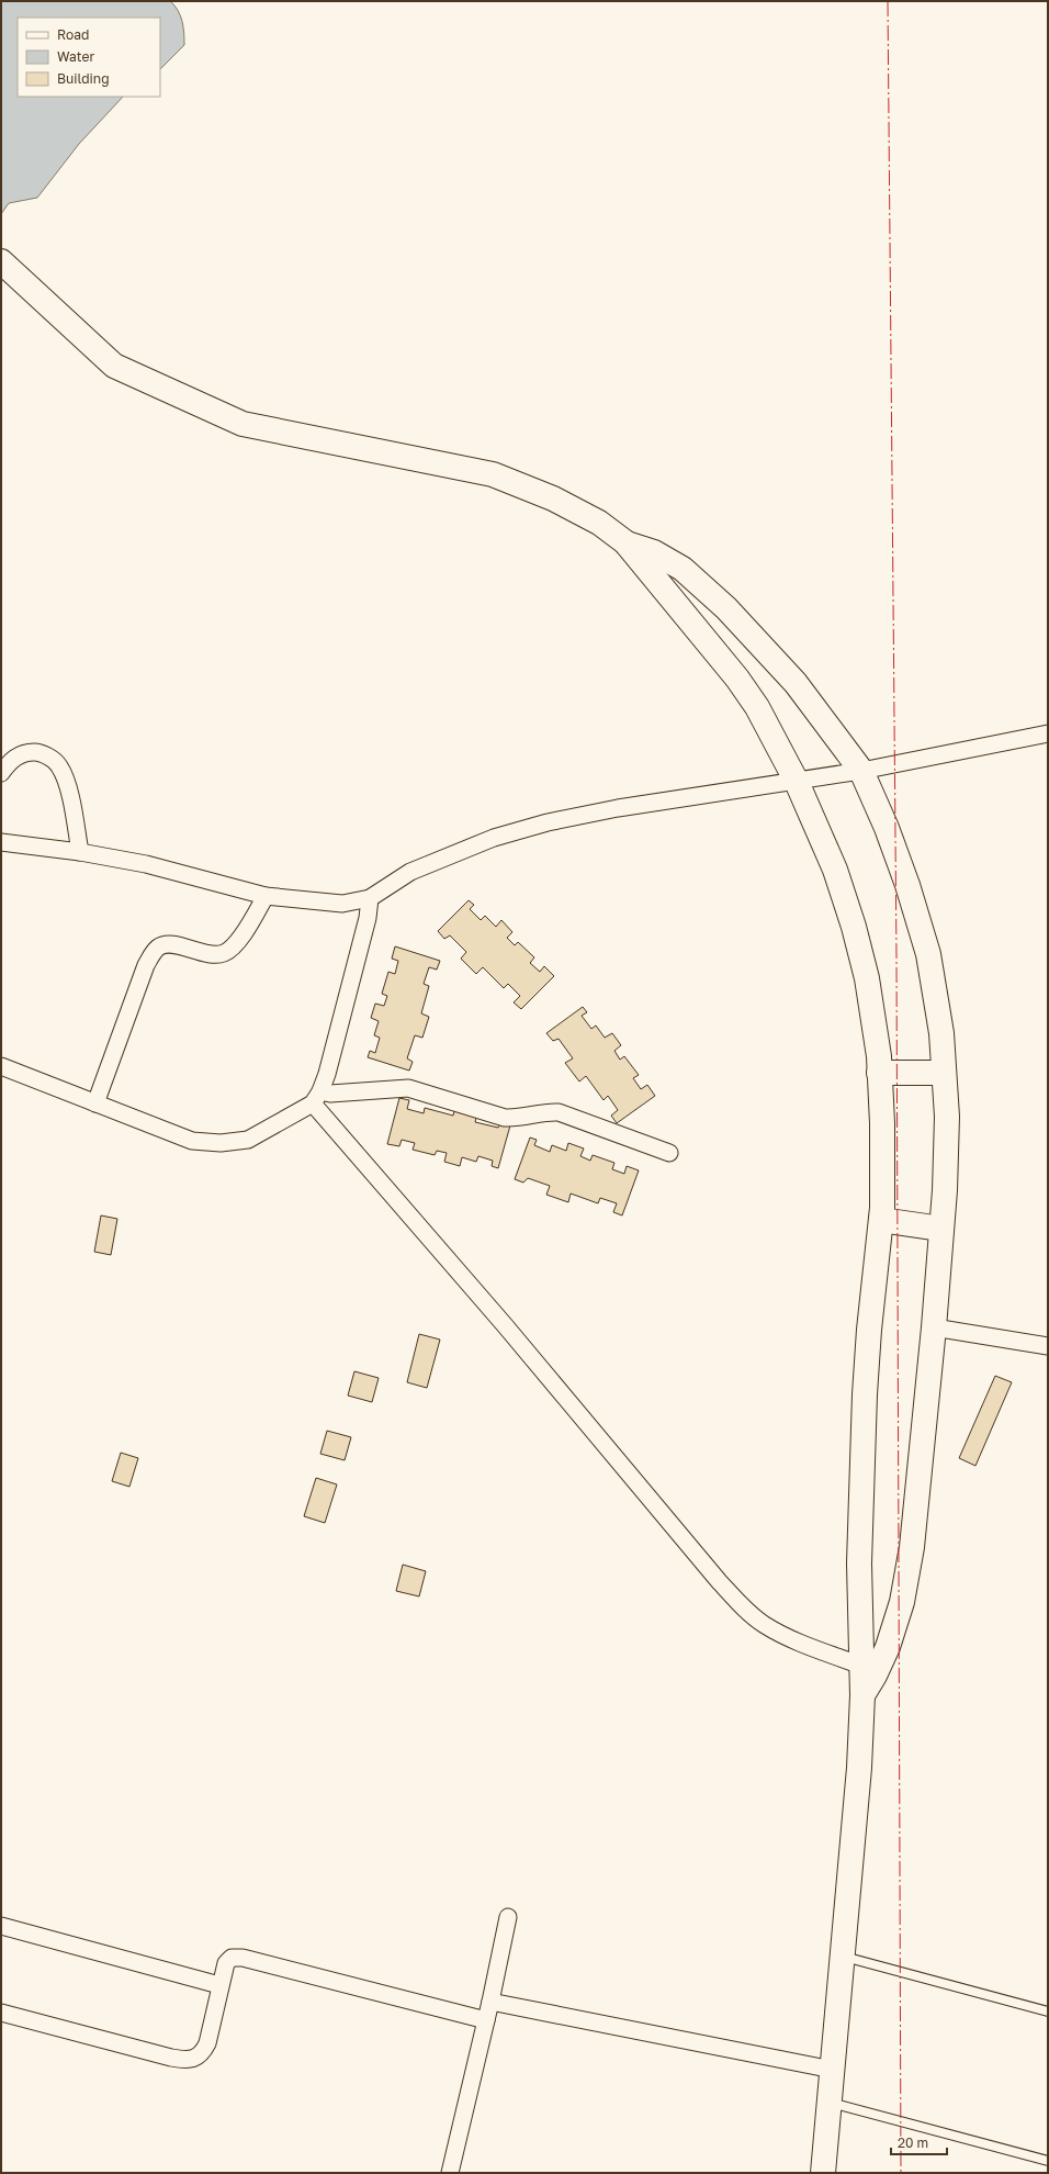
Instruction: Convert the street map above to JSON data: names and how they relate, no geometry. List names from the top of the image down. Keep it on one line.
{"legend":["Road","Water","Building"],"scale_bar":"20 m"}
